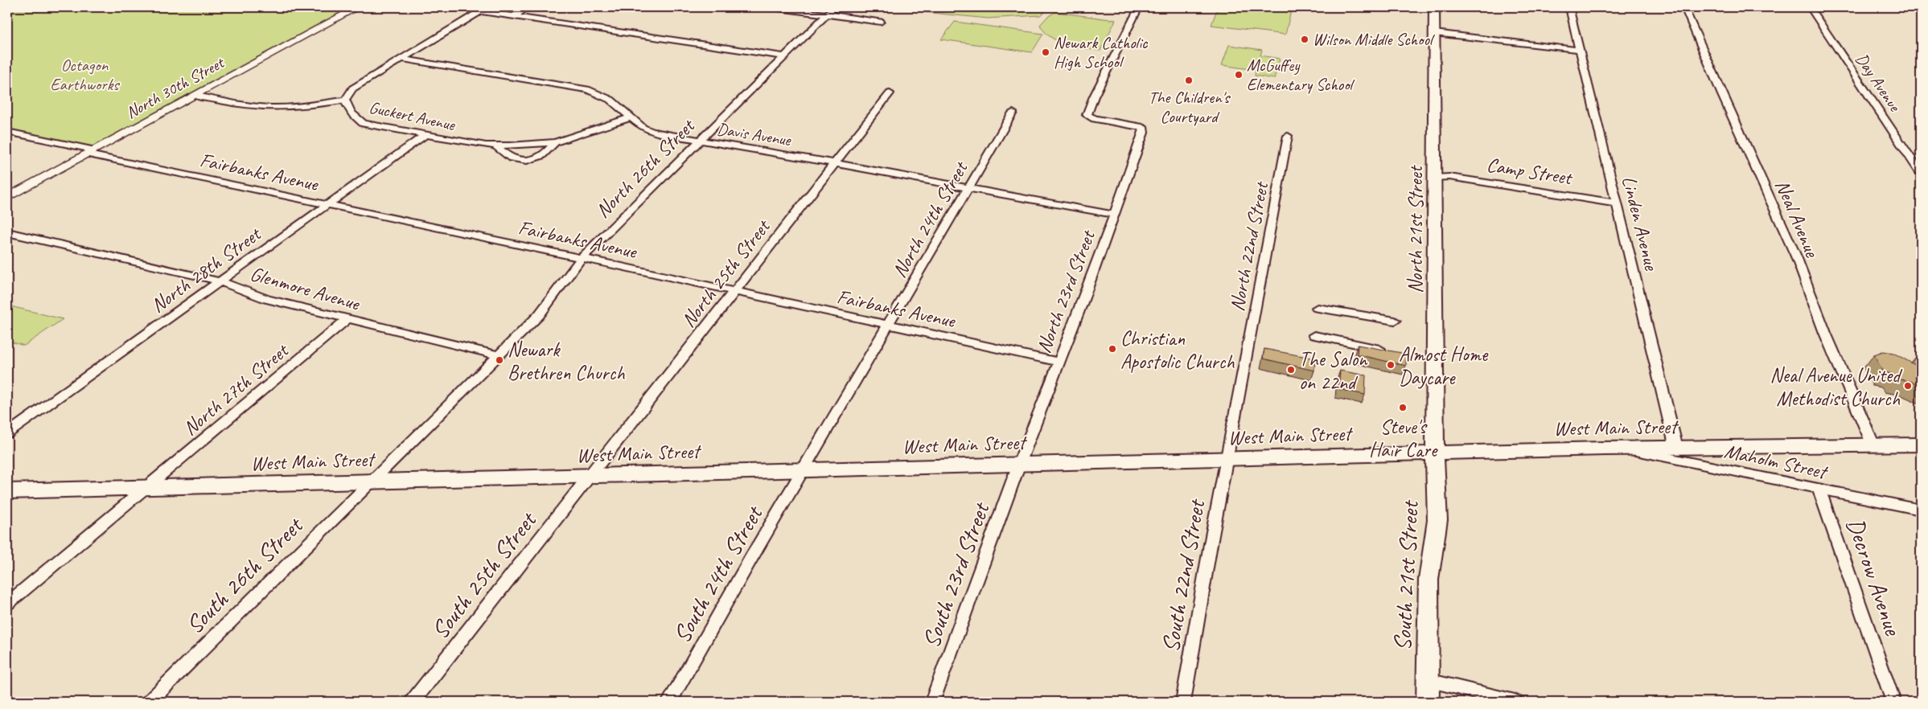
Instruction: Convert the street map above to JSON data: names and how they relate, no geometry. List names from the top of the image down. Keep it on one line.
{"streets":{"main road":["North 21st Street","West Main Street","South 21st Street"],"street":["Day Avenue","North 30th Street","Guckert Avenue","Davis Avenue","North 26th Street","Camp Street","Fairbanks Avenue","Neal Avenue","North 24th Street","Linden Avenue","North 22nd Street","North 28th Street","North 25th Street","Glenmore Avenue","North 23rd Street","North 27th Street","Maholm Street","South 24th Street","South 26th Street","South 25th Street","South 23rd Street","South 22nd Street","Decrow Avenue"]},"crossings":[["North 30th Street","Guckert Avenue"],["North 30th Street","Fairbanks Avenue"],["Guckert Avenue","Davis Avenue"],["Guckert Avenue","North 28th Street"],["Davis Avenue","North 26th Street"],["Davis Avenue","North 24th Street"],["Davis Avenue","North 25th Street"],["Davis Avenue","North 23rd Street"],["North 26th Street","Fairbanks Avenue"],["North 26th Street","Glenmore Avenue"],["North 26th Street","West Main Street"],["North 26th Street","South 26th Street"],["Camp Street","Linden Avenue"],["Camp Street","North 21st Street"],["Fairbanks Avenue","North 24th Street"],["Fairbanks Avenue","North 28th Street"],["Fairbanks Avenue","North 25th Street"],["Fairbanks Avenue","North 23rd Street"],["Neal Avenue","West Main Street"],["North 24th Street","West Main Street"],["North 24th Street","South 24th Street"],["Linden Avenue","West Main Street"],["North 21st Street","West Main Street"],["North 21st Street","South 21st Street"],["North 22nd Street","West Main Street"],["North 22nd Street","South 22nd Street"],["North 28th Street","Glenmore Avenue"],["North 25th Street","West Main Street"],["North 25th Street","South 25th Street"],["Glenmore Avenue","North 27th Street"],["North 23rd Street","West Main Street"],["North 23rd Street","South 23rd Street"],["North 27th Street","West Main Street"],["West Main Street","Maholm Street"],["West Main Street","South 24th Street"],["West Main Street","South 26th Street"],["West Main Street","South 25th Street"],["West Main Street","South 23rd Street"],["West Main Street","South 22nd Street"],["West Main Street","South 21st Street"],["Maholm Street","Decrow Avenue"]],"parks":["Octagon Earthworks"],"places":["Wilson Middle School","Newark Catholic High School","McGuffey Elementary School","The Children's Courtyard","Christian Apostolic Church","Newark Brethren Church","Almost Home Daycare","The Salon on 22nd","Neal Avenue United Methodist Church","Steve's Hair Care"]}
